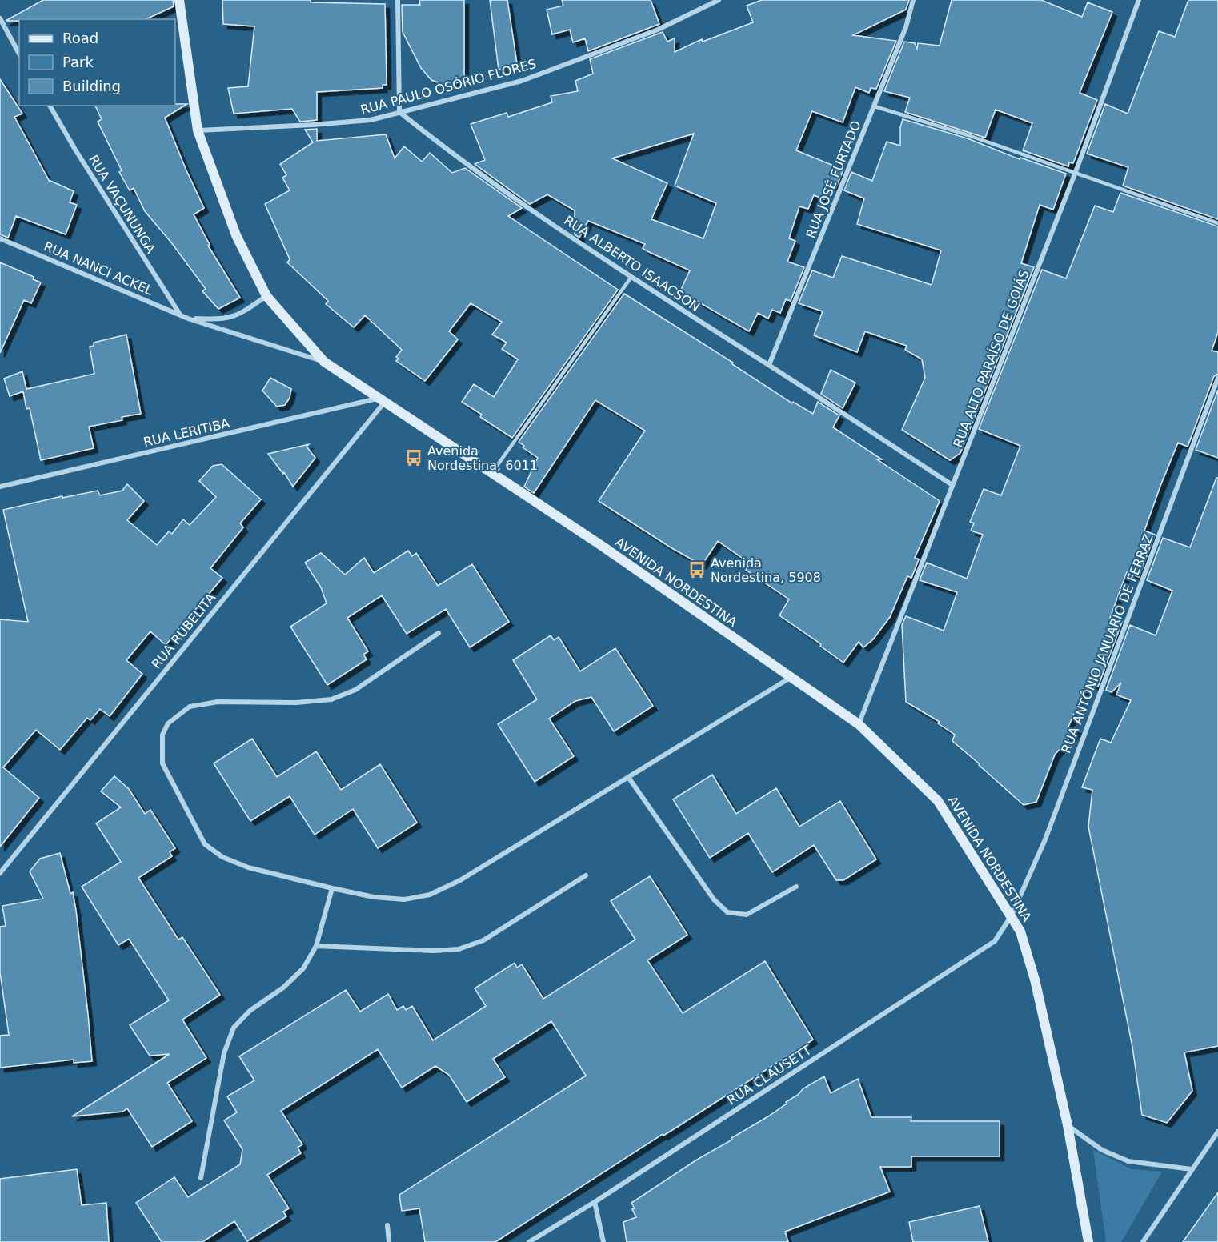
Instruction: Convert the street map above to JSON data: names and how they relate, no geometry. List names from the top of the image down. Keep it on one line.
{"streets":{"main road":["AVENIDA NORDESTINA"],"street":["RUA PAULO OSÓRIO FLORES","RUA JOSÉ FURTADO","RUA VAÇUNUNGA","RUA ALBERTO ISAACSON","RUA NANCI ACKEL","RUA ALTO PARAÍSO DE GOIÁS","RUA LERITIBA","RUA RUBELITA","RUA ANTÔNIO JANUARIO DE FERRAZ","RUA CLAUSETT"]},"crossings":[["RUA PAULO OSÓRIO FLORES","RUA ALBERTO ISAACSON"],["RUA PAULO OSÓRIO FLORES","AVENIDA NORDESTINA"],["RUA JOSÉ FURTADO","RUA ALBERTO ISAACSON"],["RUA VAÇUNUNGA","RUA NANCI ACKEL"],["RUA ALBERTO ISAACSON","RUA ALTO PARAÍSO DE GOIÁS"],["RUA NANCI ACKEL","AVENIDA NORDESTINA"],["RUA ALTO PARAÍSO DE GOIÁS","AVENIDA NORDESTINA"],["RUA LERITIBA","AVENIDA NORDESTINA"],["RUA LERITIBA","RUA RUBELITA"],["AVENIDA NORDESTINA","RUA RUBELITA"],["AVENIDA NORDESTINA","RUA ANTÔNIO JANUARIO DE FERRAZ"],["AVENIDA NORDESTINA","RUA CLAUSETT"],["RUA ANTÔNIO JANUARIO DE FERRAZ","RUA CLAUSETT"]],"places":{"bus stop":["Avenida Nordestina, 6011","Avenida Nordestina, 5908"]},"legend":["Road","Park","Building"]}
